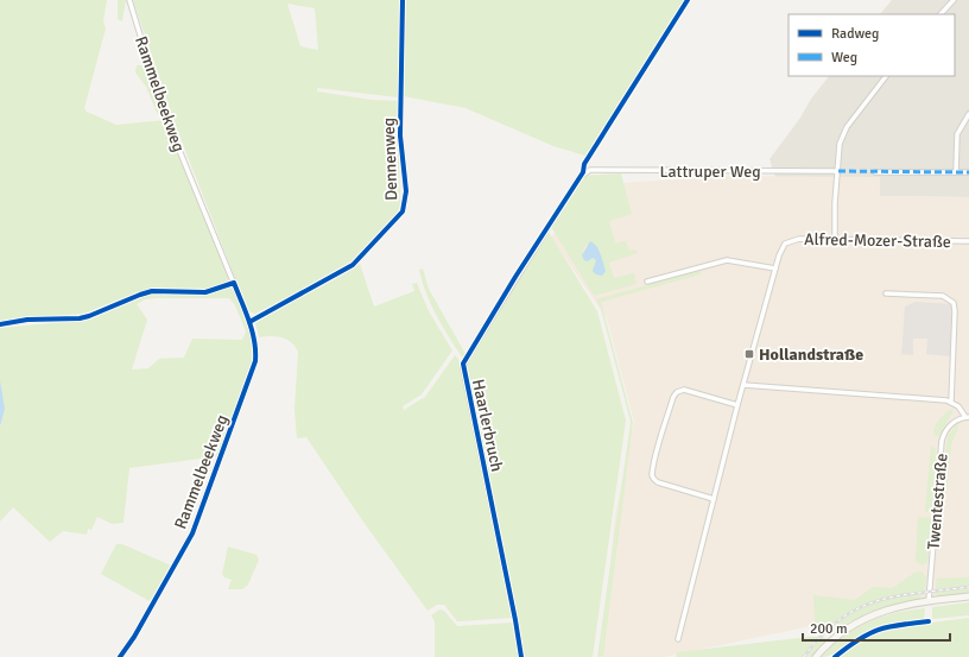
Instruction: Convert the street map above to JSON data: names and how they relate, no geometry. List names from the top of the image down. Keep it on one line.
{"streets":{"street":["Rammelbeekweg","Dennenweg","Lattruper Weg","Alfred-Mozer-Straße","Haarlerbruch","Twentestraße"]},"crossings":[["Rammelbeekweg","Dennenweg"],["Lattruper Weg","Haarlerbruch"]],"places":{"transit":["Hollandstraße"]},"legend":["Radweg","Weg"],"scale_bar":"200 m"}
